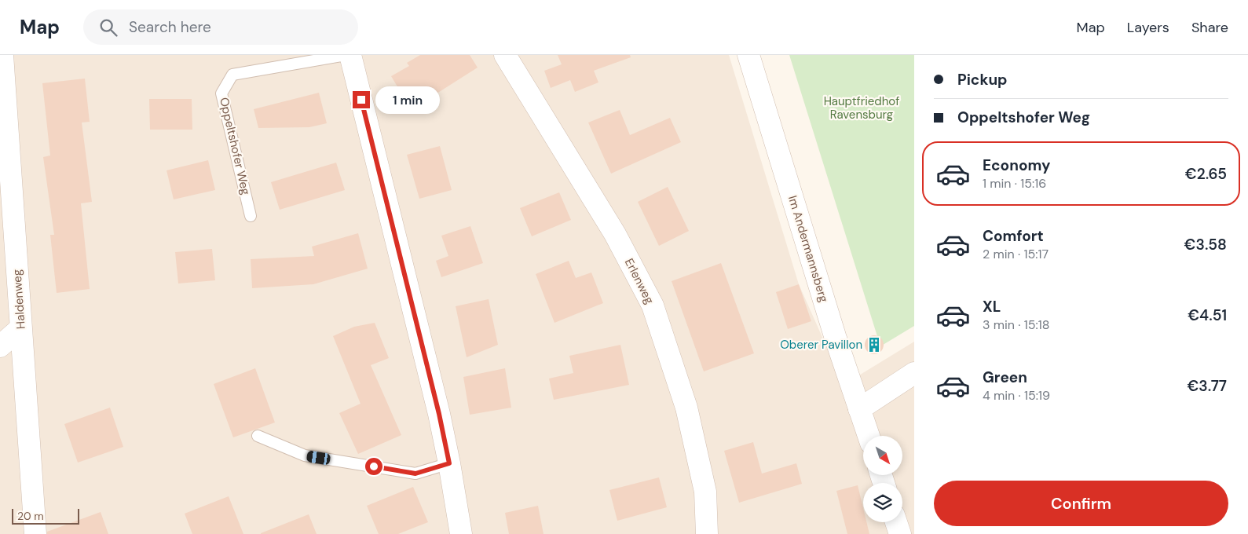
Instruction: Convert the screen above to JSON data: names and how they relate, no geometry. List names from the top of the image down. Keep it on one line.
{"streets":{"street":["Im Andermannsberg","Erlenweg","Haldenweg"],"lane":["Oppeltshofer Weg"]},"parks":["Hauptfriedhof Ravensburg"],"places":{"building":["Oberer Pavillon"]},"scale_bar":"20 m","north":"bottom right","page":{"header":"Map","search":"Search here","nav":["Map","Layers","Share"],"banner":["Pickup","Oppeltshofer Weg"],"bubble":"1 min","list":[{"name":"Economy","note":"1 min · 15:16","value":"€2.65"},{"name":"Comfort","note":"2 min · 15:17","value":"€3.58"},{"name":"XL","note":"3 min · 15:18","value":"€4.51"},{"name":"Green","note":"4 min · 15:19","value":"€3.77"}],"buttons":"Confirm","scale":"20 m"}}
